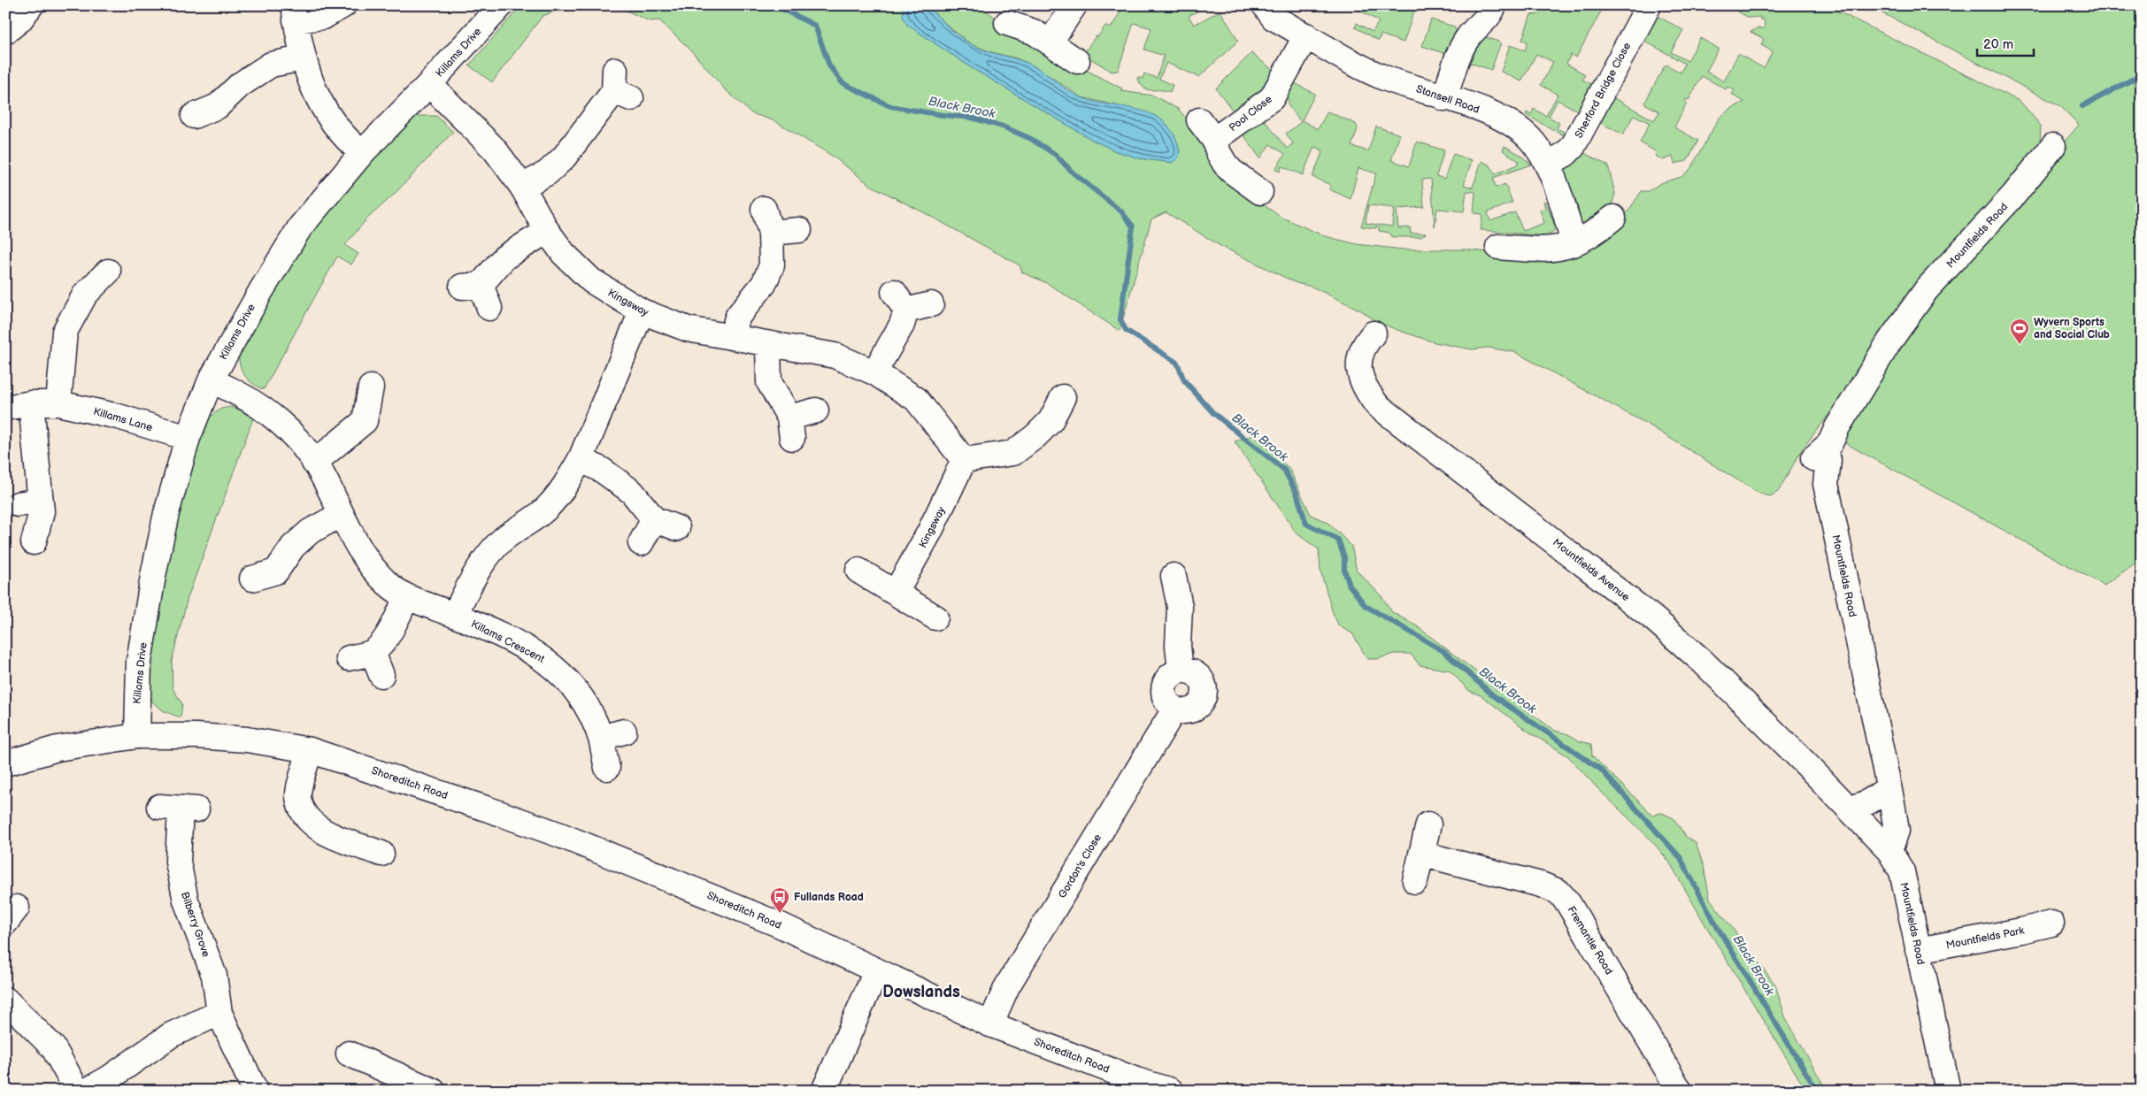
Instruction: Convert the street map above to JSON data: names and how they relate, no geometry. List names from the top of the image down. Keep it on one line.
{"streets":{"street":["Killams Drive","Sherford Bridge Close","Stansell Road","Pool Close","Mountfields Road","Kingsway","Killams Lane","Mountfields Avenue","Killams Crescent","Shoreditch Road","Gordon's Close","Bilberry Grove","Mountfields Park","Fremantle Road"]},"crossings":[["Killams Drive","Kingsway"],["Killams Drive","Killams Lane"],["Killams Drive","Killams Crescent"],["Killams Drive","Shoreditch Road"],["Sherford Bridge Close","Stansell Road"],["Stansell Road","Pool Close"],["Mountfields Road","Mountfields Avenue"],["Mountfields Road","Mountfields Park"],["Shoreditch Road","Gordon's Close"]],"districts":["Dowslands"],"water":["Black Brook"],"places":{"sports":["Wyvern Sports and Social Club"],"bus stop":["Fullands Road"]},"scale_bar":"20 m"}
